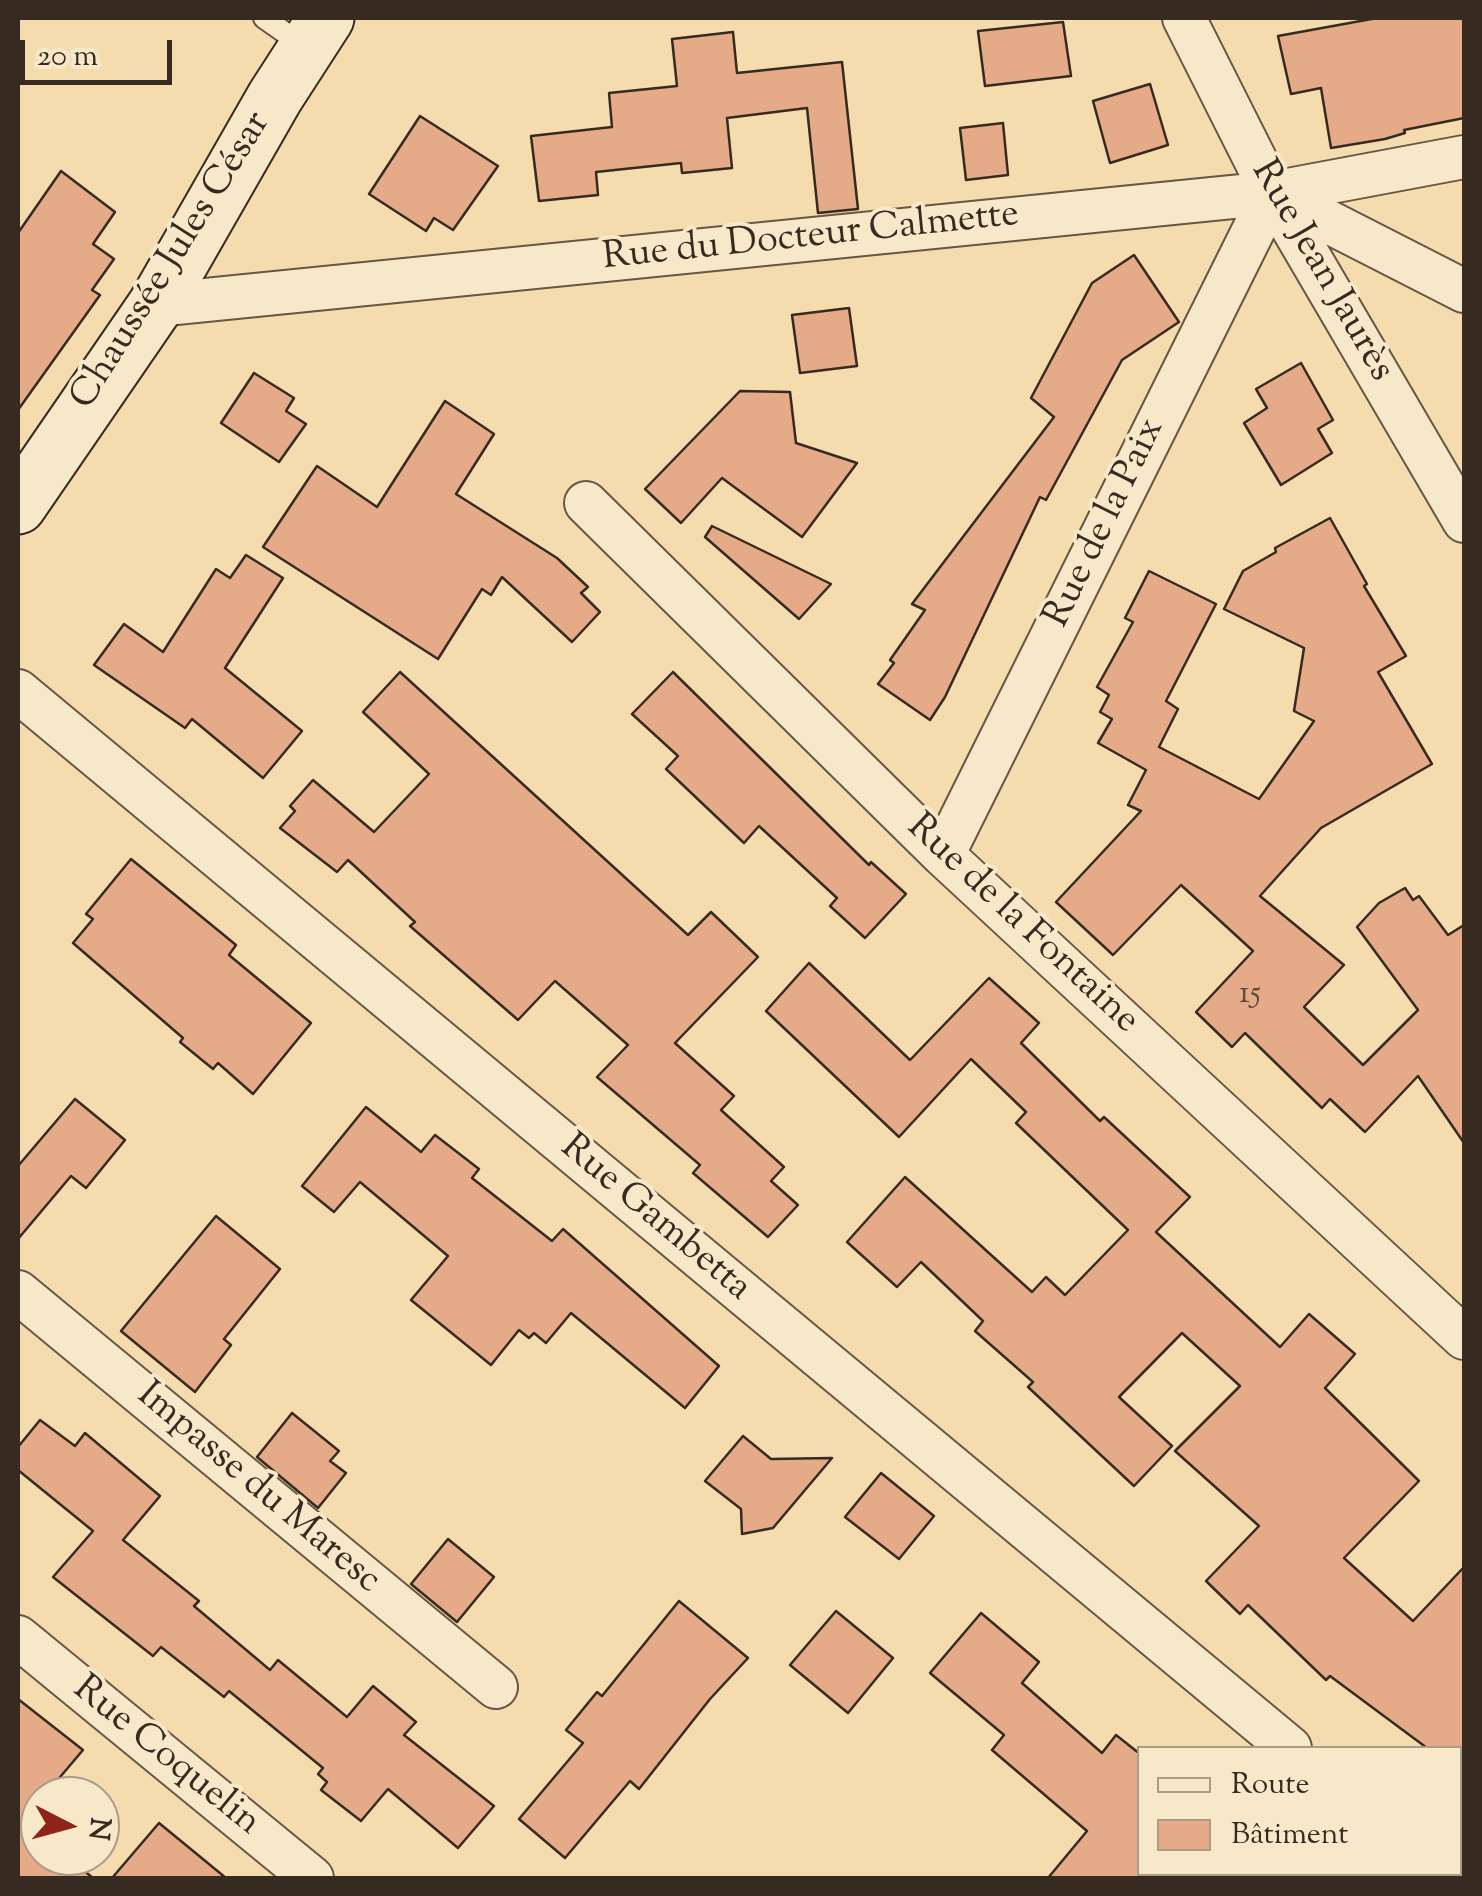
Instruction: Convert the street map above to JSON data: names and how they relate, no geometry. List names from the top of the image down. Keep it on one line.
{"streets":{"street":["Rue du Docteur Calmette","Chaussée Jules César","Rue Jean Jaurès","Rue de la Paix","Rue de la Fontaine","Rue Gambetta","Impasse du Maresc","Rue Coquelin"]},"crossings":[["Rue du Docteur Calmette","Chaussée Jules César"],["Rue du Docteur Calmette","Rue Jean Jaurès"],["Rue du Docteur Calmette","Rue de la Paix"],["Rue Jean Jaurès","Rue de la Paix"],["Rue de la Paix","Rue de la Fontaine"]],"house_numbers":["15"],"legend":["Route","Bâtiment"],"scale_bar":"20 m","north":"right"}
